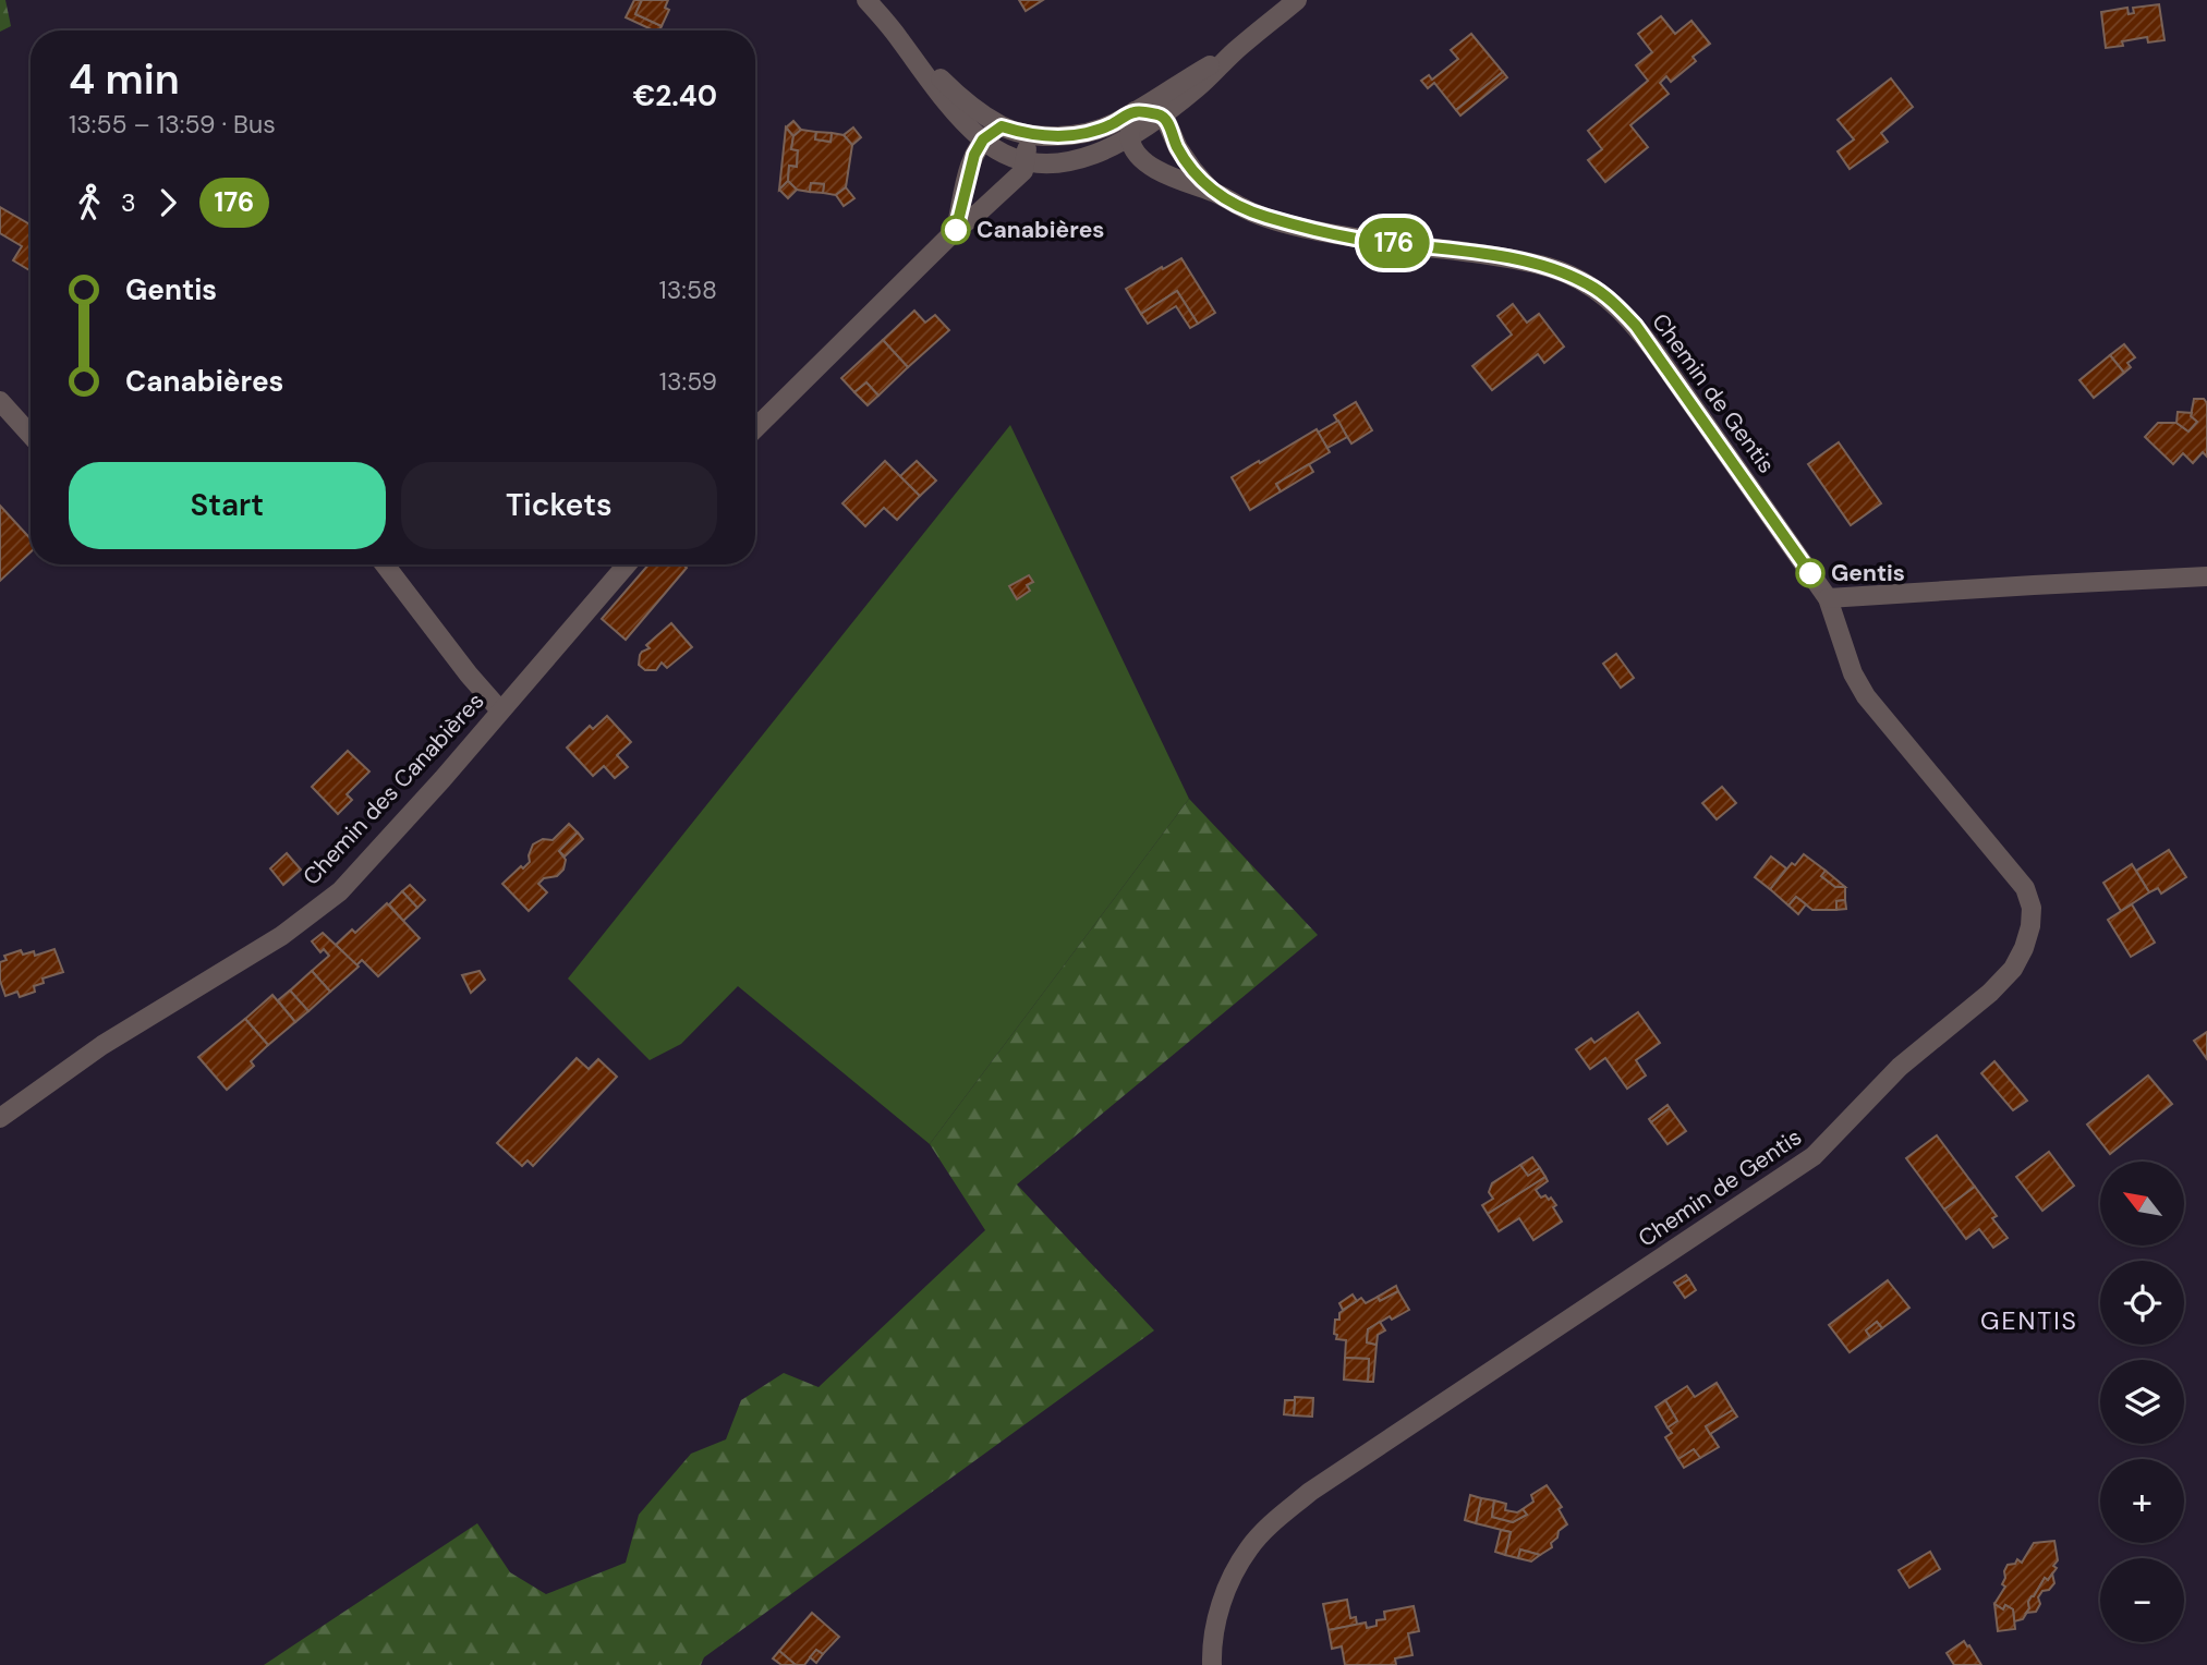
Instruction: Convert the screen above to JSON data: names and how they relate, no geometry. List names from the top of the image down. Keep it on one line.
{"streets":{"street":["Chemin de Gentis","Chemin des Canabières"]},"districts":["GENTIS"],"places":["Canabières","Gentis"],"lines":["bus line 176"],"north":"top left","page":{"on_map":"176","heading":["4 min","13:55 – 13:59 · Bus","€2.40"],"legs":["3","176"],"list":[{"name":"Gentis","value":"13:58"},{"name":"Canabières","value":"13:59"}],"buttons":["Start","Tickets"],"map_buttons":["+","−"]}}
